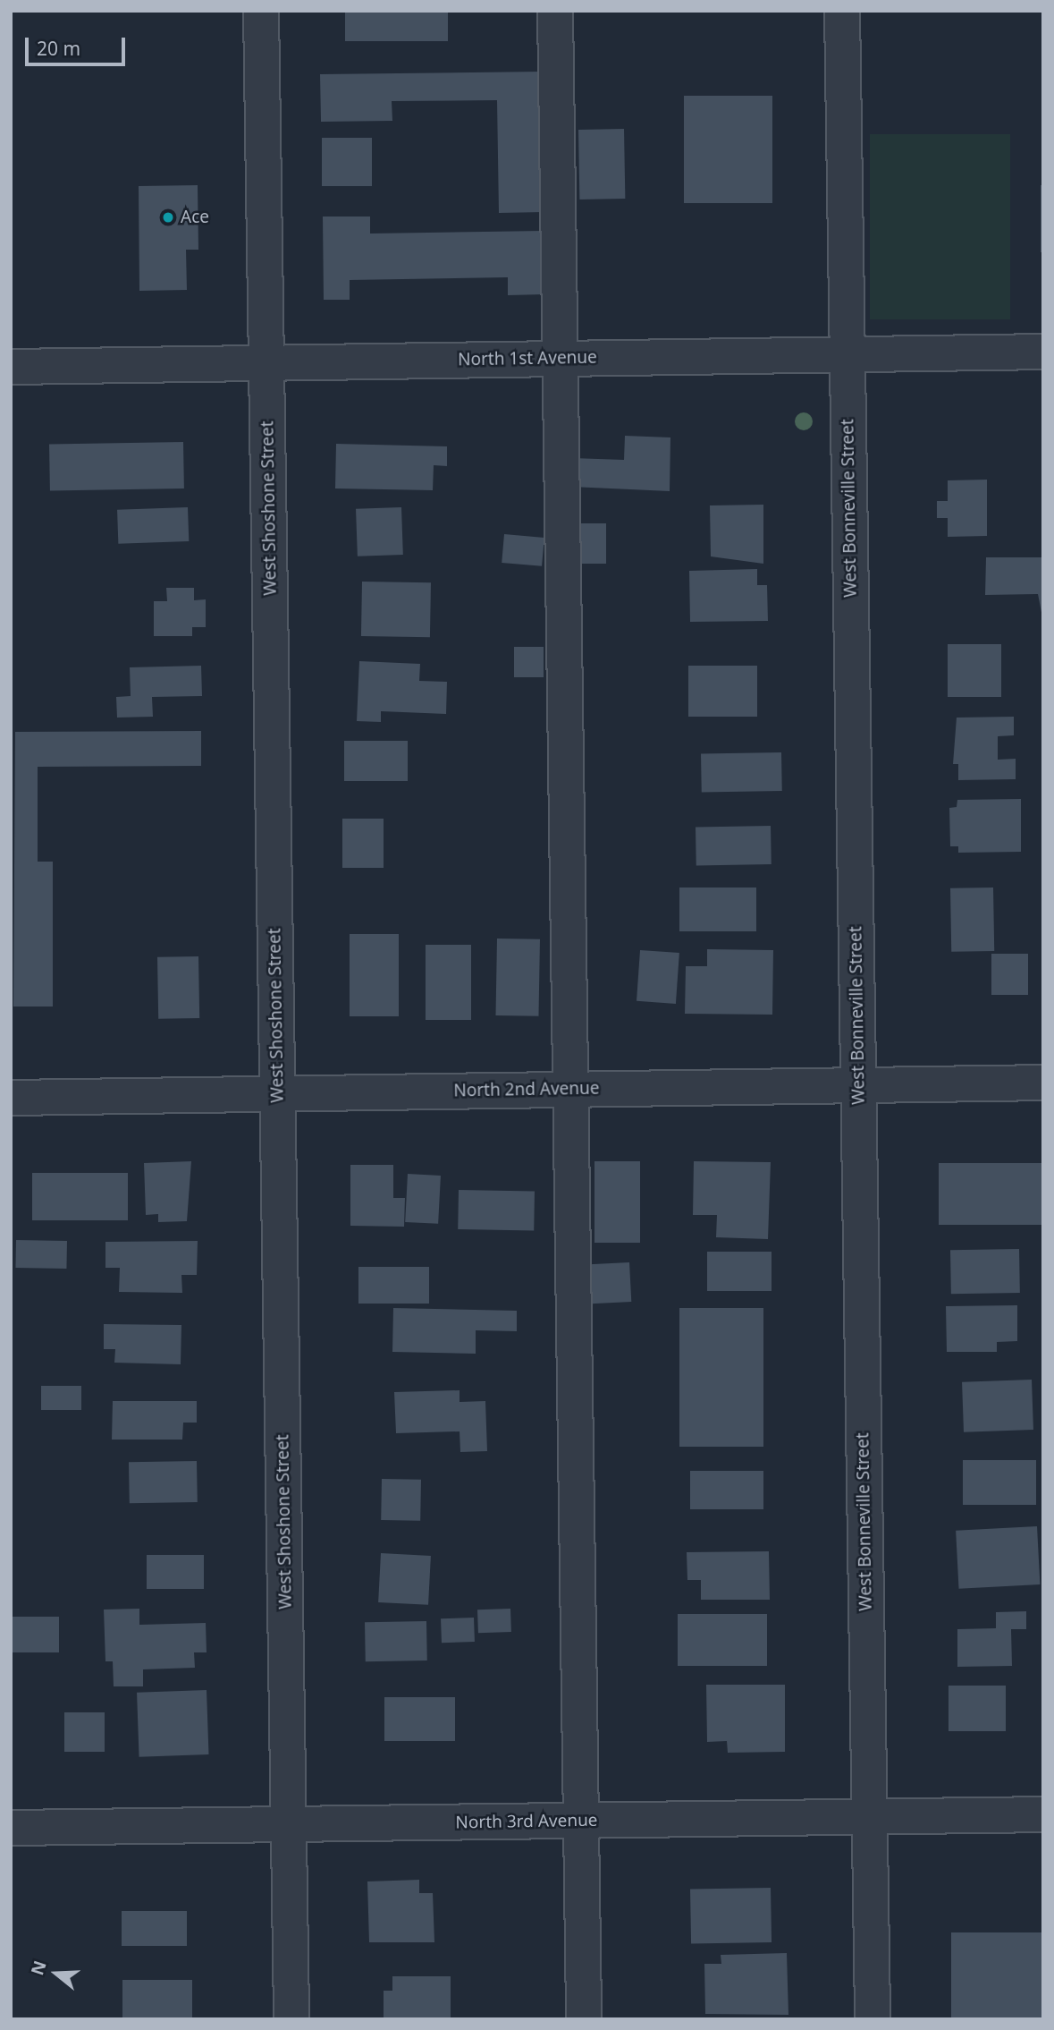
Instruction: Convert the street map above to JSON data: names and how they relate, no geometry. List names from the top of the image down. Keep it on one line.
{"streets":{"street":["North 1st Avenue","West Shoshone Street","West Bonneville Street","North 2nd Avenue","North 3rd Avenue"]},"crossings":[["North 1st Avenue","West Shoshone Street"],["North 1st Avenue","West Bonneville Street"],["West Shoshone Street","North 2nd Avenue"],["West Shoshone Street","North 3rd Avenue"],["West Bonneville Street","North 2nd Avenue"],["West Bonneville Street","North 3rd Avenue"]],"places":["Ace"],"scale_bar":"20 m","north":"left"}
